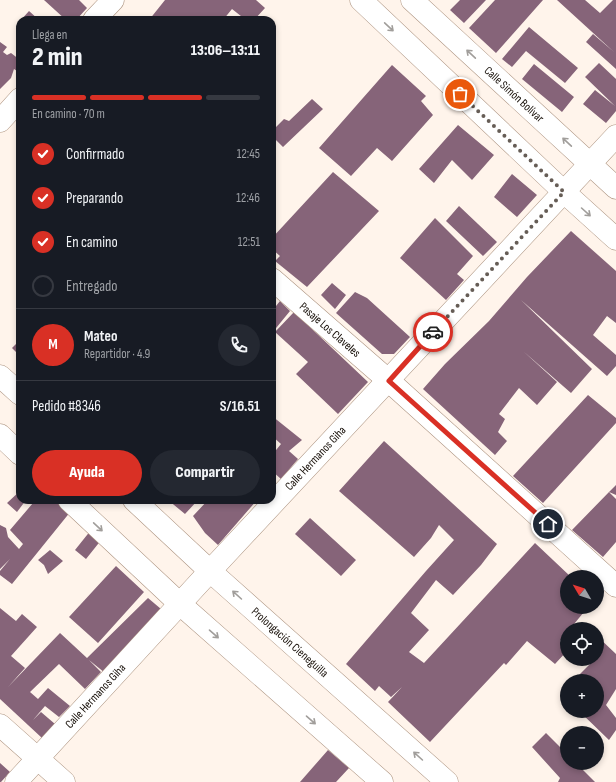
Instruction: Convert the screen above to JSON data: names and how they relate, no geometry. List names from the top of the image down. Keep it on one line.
{"streets":{"street":["Calle Simón Bolívar","Pasaje Los Claveles","Calle Hermanos Giha","Prolongación Cieneguilla"]},"crossings":[["Calle Simón Bolívar","Calle Hermanos Giha"],["Pasaje Los Claveles","Calle Hermanos Giha"],["Calle Hermanos Giha","Prolongación Cieneguilla"]],"north":"top left","page":{"heading":["2 min","Llega en","13:06–13:11"],"panel":["Mateo","Repartidor · 4.9","Pedido #8346","S/16.51"],"bar":"En camino · 70 m","list":[["Confirmado","12:45"],["Preparando","12:46"],["En camino","12:51"],"Entregado"],"round":"M","buttons":["Ayuda","Compartir"],"map_buttons":["+","−"]}}
